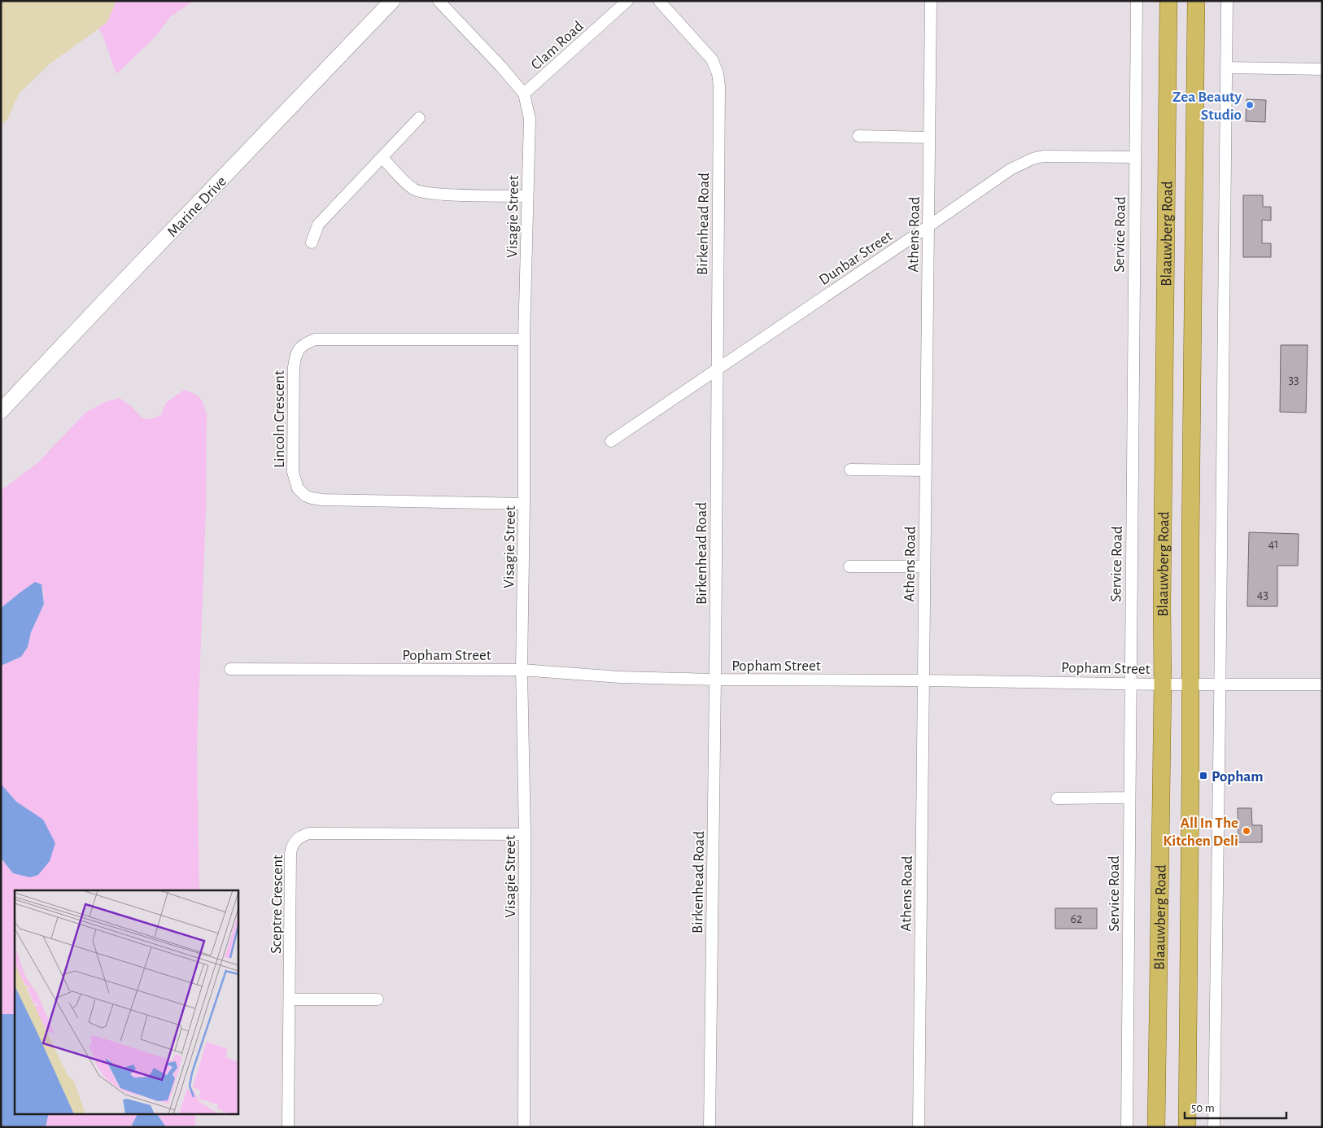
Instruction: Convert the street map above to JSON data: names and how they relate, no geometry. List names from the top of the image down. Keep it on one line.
{"streets":{"main road":["Marine Drive","Blaauwberg Road"],"street":["Clam Road","Visagie Street","Birkenhead Road","Athens Road","Service Road","Dunbar Street","Lincoln Crescent","Popham Street","Sceptre Crescent"]},"crossings":[["Clam Road","Visagie Street"],["Visagie Street","Lincoln Crescent"],["Visagie Street","Popham Street"],["Visagie Street","Sceptre Crescent"],["Birkenhead Road","Dunbar Street"],["Birkenhead Road","Popham Street"],["Athens Road","Dunbar Street"],["Athens Road","Popham Street"],["Service Road","Dunbar Street"],["Service Road","Popham Street"],["Blaauwberg Road","Popham Street"]],"places":{"other":["Zea Beauty Studio","All In The Kitchen Deli"],"transit":["Popham"]},"house_numbers":["33","41","43","62"],"scale_bar":"50 m"}
